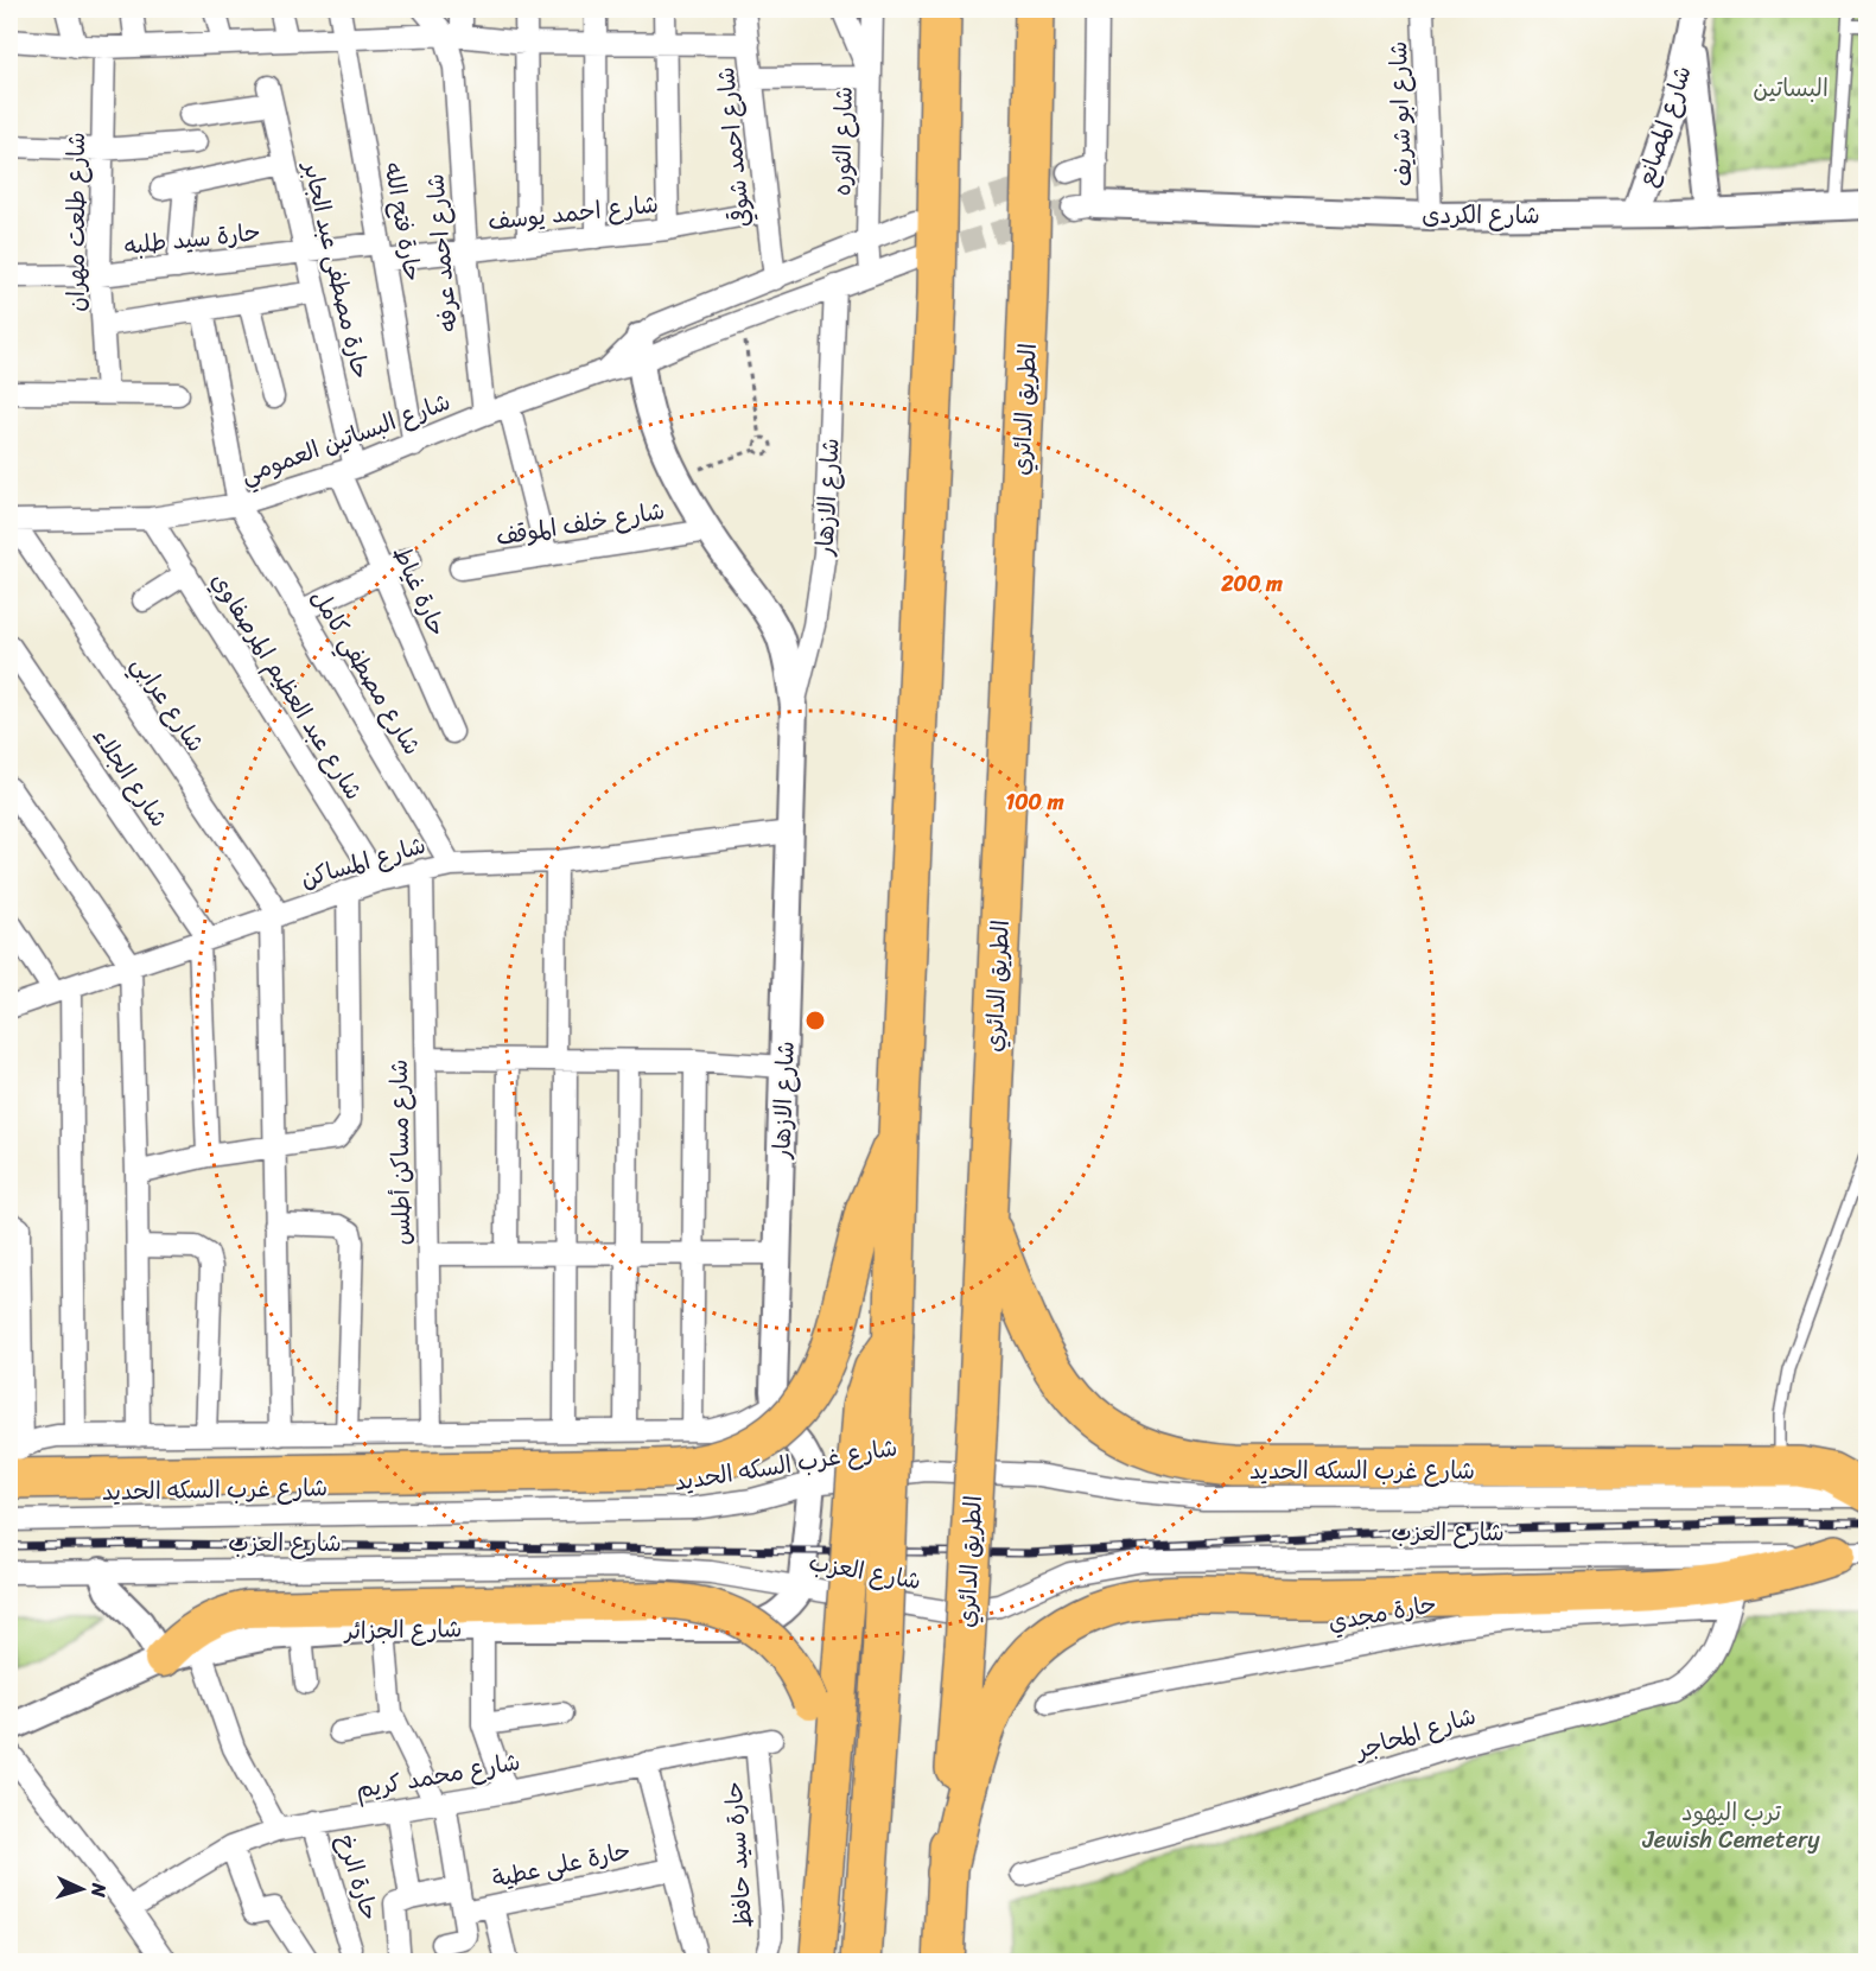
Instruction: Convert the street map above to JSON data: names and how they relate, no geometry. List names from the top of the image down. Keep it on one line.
{"streets":{"highway":["الطريق الدائري"],"street":["شارع ابو شريف","شارع المصانع","شارع الثوره","شارع احمد شوقي","شارع احمد يوسف","شارع الكردى","شارع طلعت مهران","حارة فتح الله","حارة سيد طلبه","شارع احمد عرفه","حارة مصطفى عبد الجابر","شارع البساتين العمومي","شارع الازهار","شارع خلف الموقف","حارة غياط","شارع مصطفي كامل","شارع عبد العظيم المرصفاوي","شارع عرابي","شارع الجلاء","شارع المساكن","شارع مساكن أطلس","شارع غرب السكه الحديد","شارع العزب","حارة مجدي","شارع الجزائر","شارع المحاجر","شارع محمد كريم","حارة سيد حافظ","حارة على عطية","حارة الرخ"]},"crossings":[["شارع ابو شريف","شارع الكردى"],["شارع المصانع","شارع الكردى"],["شارع الثوره","شارع البساتين العمومي"],["شارع احمد شوقي","شارع احمد يوسف"],["شارع احمد شوقي","شارع البساتين العمومي"],["شارع احمد يوسف","حارة فتح الله"],["شارع احمد يوسف","حارة سيد طلبه"],["شارع احمد يوسف","شارع احمد عرفه"],["شارع طلعت مهران","حارة سيد طلبه"],["حارة فتح الله","حارة سيد طلبه"],["حارة فتح الله","شارع البساتين العمومي"],["حارة سيد طلبه","حارة مصطفى عبد الجابر"],["شارع احمد عرفه","شارع البساتين العمومي"],["حارة مصطفى عبد الجابر","شارع البساتين العمومي"],["حارة مصطفى عبد الجابر","حارة غياط"],["شارع البساتين العمومي","شارع الازهار"],["شارع البساتين العمومي","حارة غياط"],["شارع البساتين العمومي","شارع مصطفي كامل"],["شارع البساتين العمومي","شارع عبد العظيم المرصفاوي"],["شارع البساتين العمومي","شارع عرابي"],["شارع الازهار","شارع خلف الموقف"],["شارع الازهار","شارع المساكن"],["شارع الازهار","شارع غرب السكه الحديد"],["شارع مصطفي كامل","شارع المساكن"],["شارع عبد العظيم المرصفاوي","شارع المساكن"],["شارع عرابي","شارع المساكن"],["شارع الجلاء","شارع المساكن"],["شارع المساكن","شارع مساكن أطلس"],["شارع مساكن أطلس","شارع غرب السكه الحديد"],["شارع العزب","حارة مجدي"],["شارع العزب","شارع الجزائر"],["شارع العزب","شارع المحاجر"],["حارة مجدي","شارع المحاجر"],["شارع محمد كريم","حارة سيد حافظ"],["شارع محمد كريم","حارة الرخ"]],"parks":["البساتين","ترب اليهود Jewish Cemetery"],"north":"right","rings":["200 m","100 m"]}
